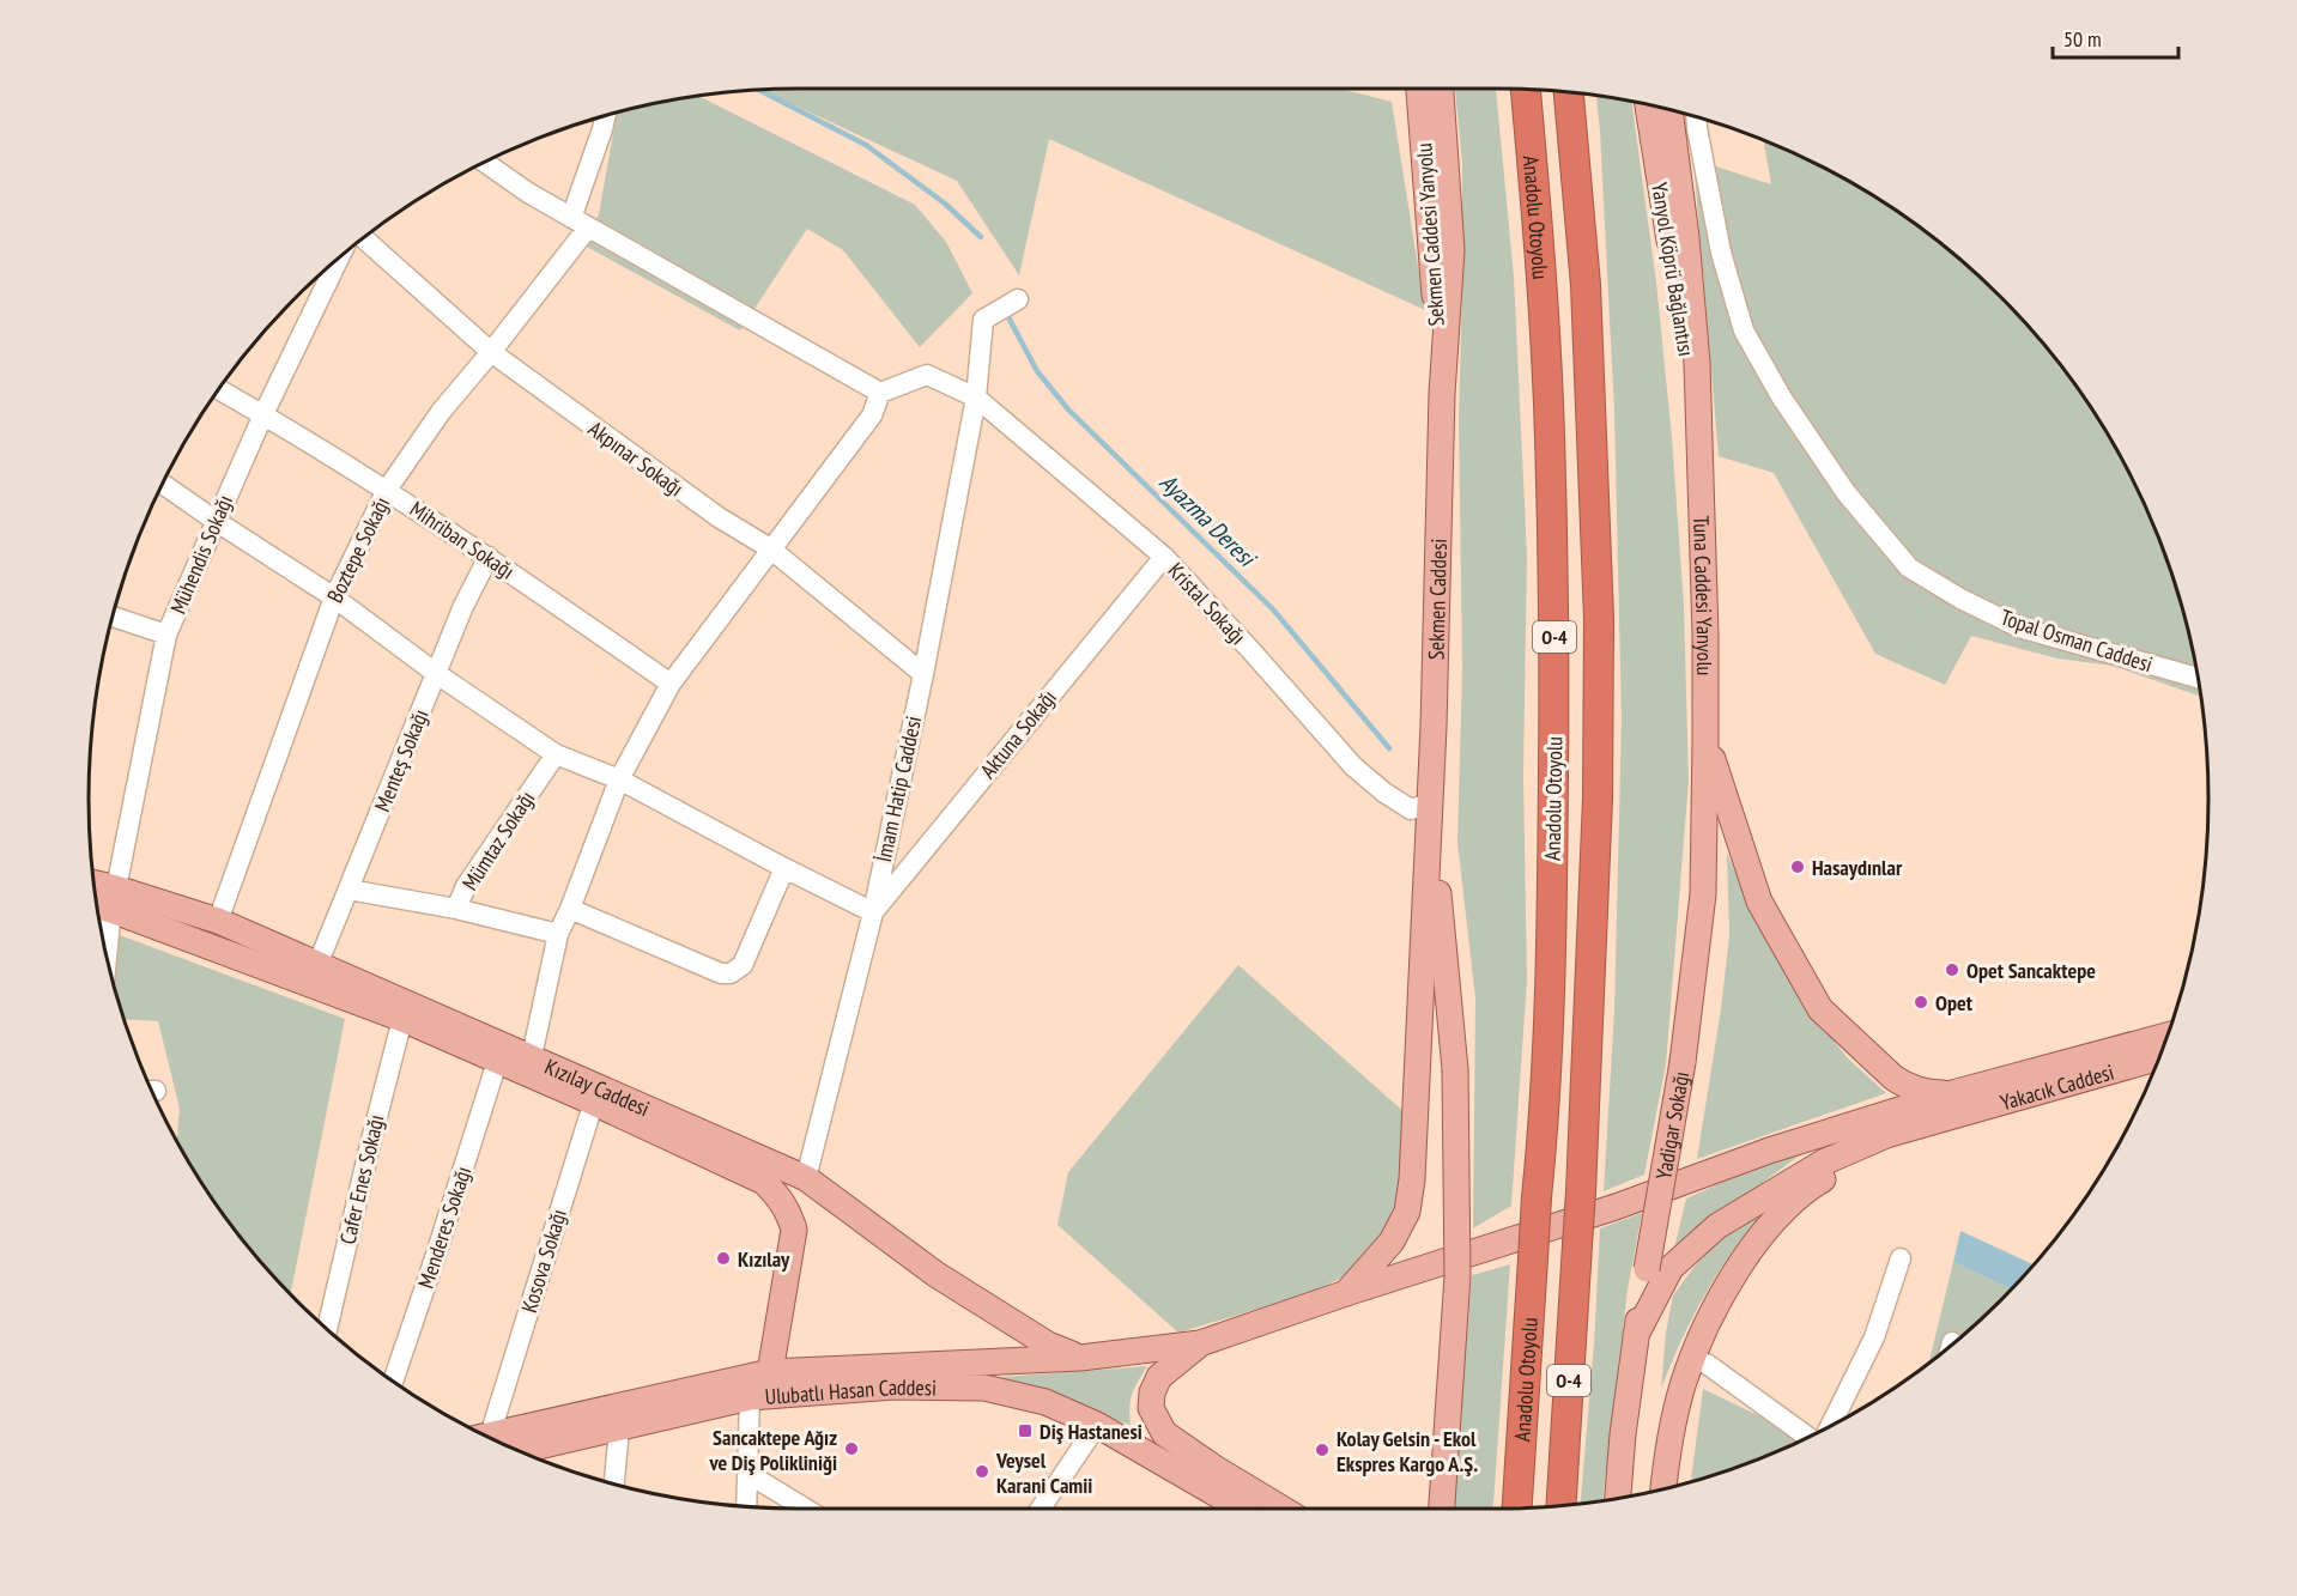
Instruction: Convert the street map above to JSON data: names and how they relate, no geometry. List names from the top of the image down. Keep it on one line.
{"streets":{"highway":["Anadolu Otoyolu","O-4"],"main road":["Sekmen Caddesi Yanyolu","Yanyol Köprü Bağlantısı","Tuna Caddesi Yanyolu","Sekmen Caddesi","Kızılay Caddesi","Yakacık Caddesi","Yadigar Sokağı","Ulubatlı Hasan Caddesi"],"street":["Akpınar Sokağı","Mihriban Sokağı","Boztepe Sokağı","Mühendis Sokağı","Kristal Sokağı","Topal Osman Caddesi","Aktuna Sokağı","Menteş Sokağı","İmam Hatip Caddesi","Mümtaz Sokağı","Cafer Enes Sokağı","Menderes Sokağı","Kosova Sokağı"]},"crossings":[["Sekmen Caddesi Yanyolu","Sekmen Caddesi"],["Yanyol Köprü Bağlantısı","Tuna Caddesi Yanyolu"],["Akpınar Sokağı","Boztepe Sokağı"],["Akpınar Sokağı","İmam Hatip Caddesi"],["Mihriban Sokağı","Boztepe Sokağı"],["Mihriban Sokağı","Mühendis Sokağı"],["Mihriban Sokağı","Menteş Sokağı"],["Boztepe Sokağı","Kızılay Caddesi"],["Mühendis Sokağı","Kızılay Caddesi"],["Tuna Caddesi Yanyolu","Yadigar Sokağı"],["Sekmen Caddesi","Kristal Sokağı"],["Kristal Sokağı","Aktuna Sokağı"],["Kristal Sokağı","İmam Hatip Caddesi"],["Aktuna Sokağı","İmam Hatip Caddesi"],["Menteş Sokağı","Mümtaz Sokağı"],["Menteş Sokağı","Kızılay Caddesi"],["İmam Hatip Caddesi","Kızılay Caddesi"],["Kızılay Caddesi","Cafer Enes Sokağı"],["Kızılay Caddesi","Menderes Sokağı"],["Kızılay Caddesi","Kosova Sokağı"],["Kızılay Caddesi","Ulubatlı Hasan Caddesi"],["Yakacık Caddesi","Ulubatlı Hasan Caddesi"]],"water":["Ayazma Deresi"],"places":{"other":["Hasaydınlar","Opet Sancaktepe","Opet","Kızılay","Sancaktepe Ağız ve Diş Polikliniği","Kolay Gelsin - Ekol Ekspres Kargo A.Ş.","Veysel Karani Camii"],"transit":["Diş Hastanesi"]},"scale_bar":"50 m"}
